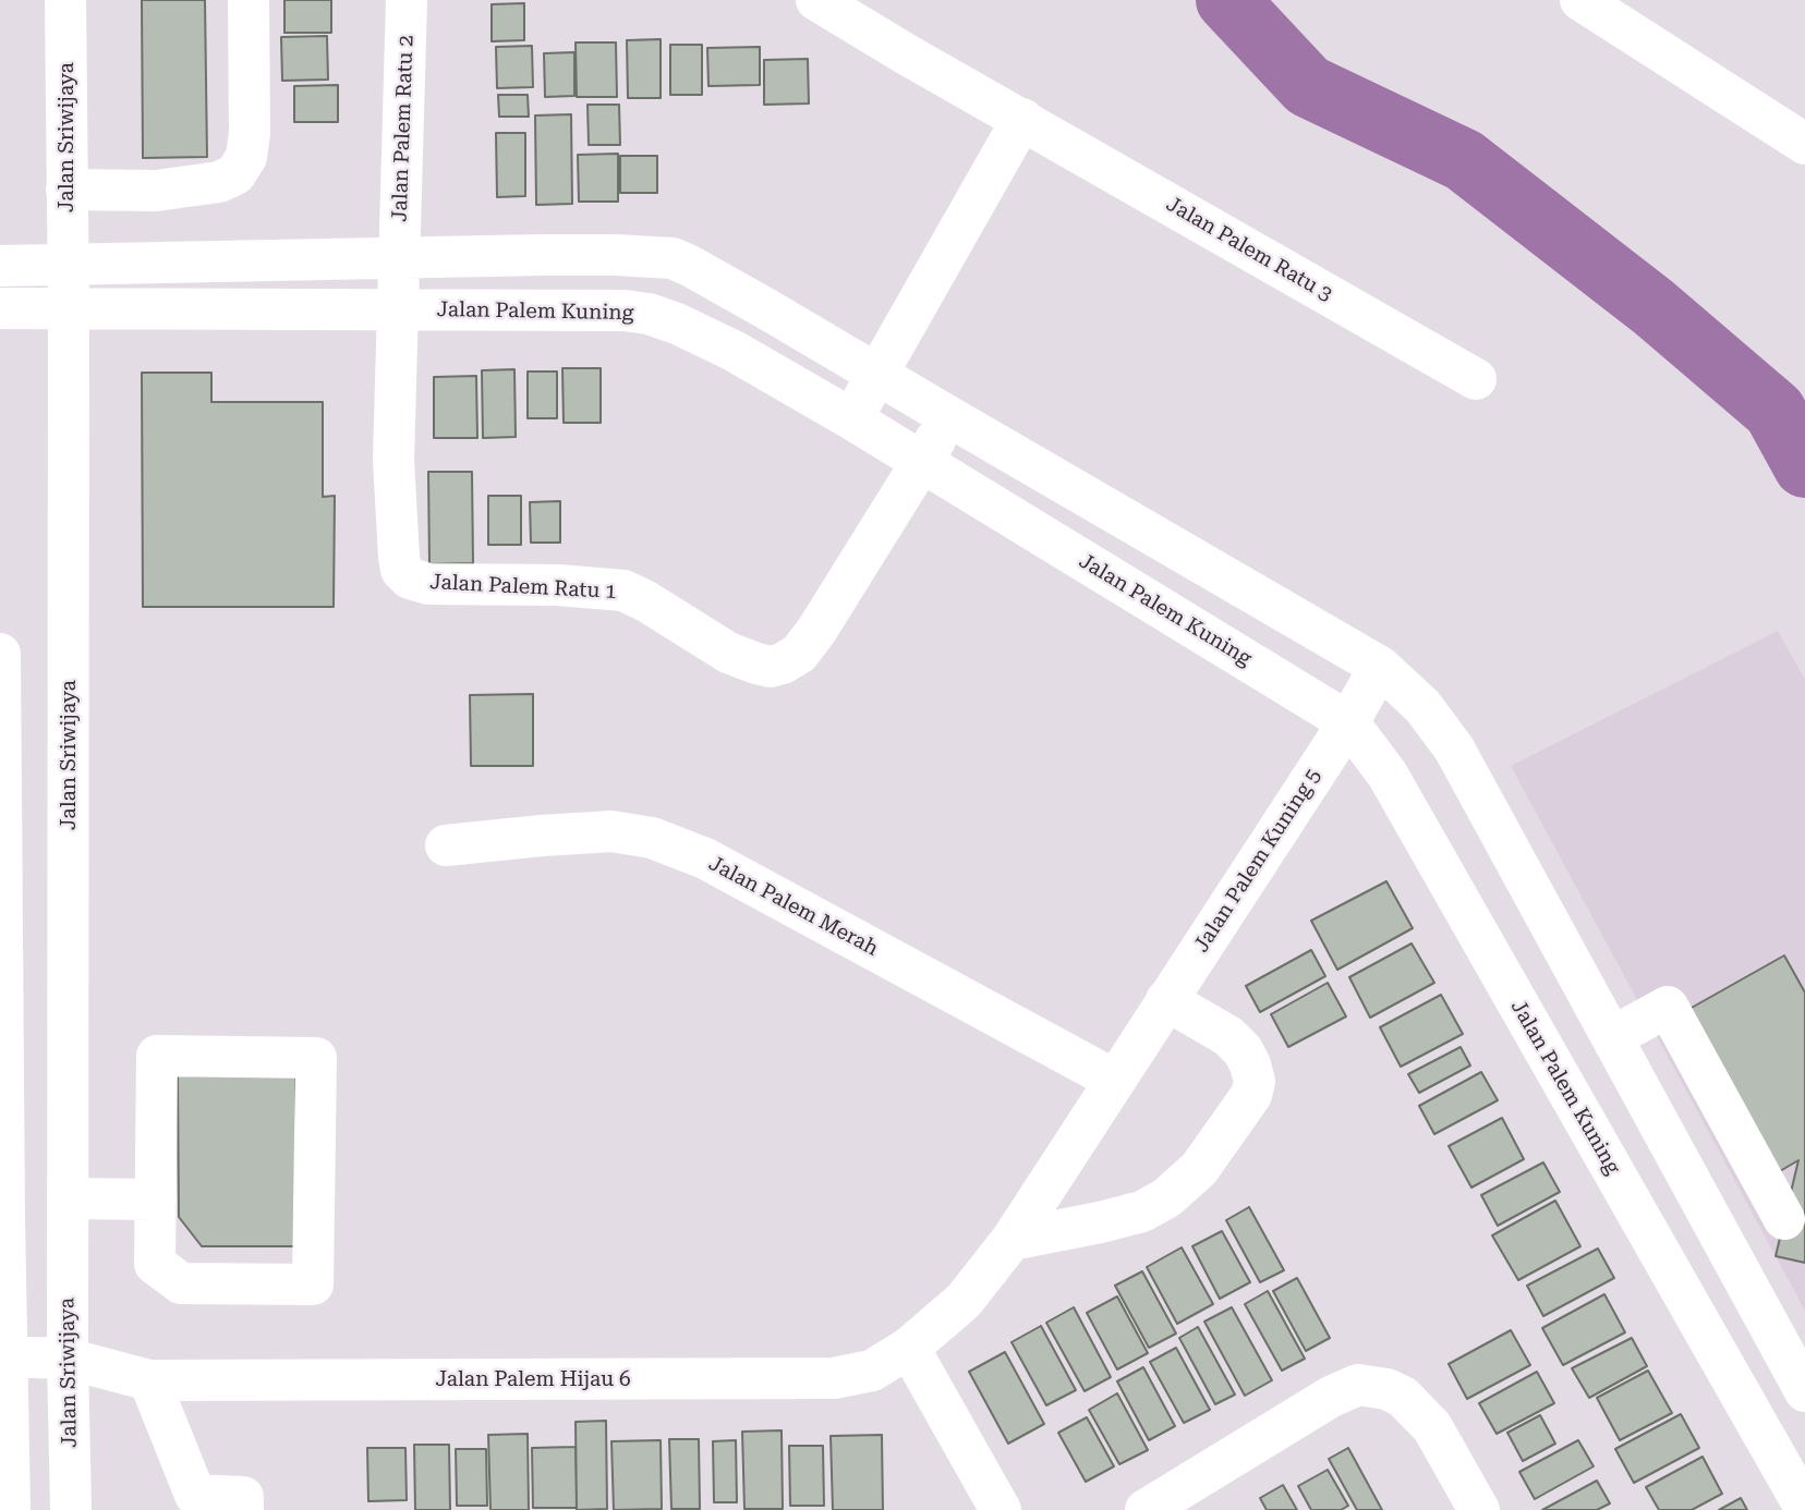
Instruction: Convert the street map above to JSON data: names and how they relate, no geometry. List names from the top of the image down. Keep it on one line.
{"streets":{"street":["Jalan Palem Ratu 2","Jalan Sriwijaya","Jalan Palem Ratu 3","Jalan Palem Kuning","Jalan Palem Ratu 1","Jalan Palem Kuning 5","Jalan Palem Merah","Jalan Palem Hijau 6"]},"crossings":[["Jalan Palem Ratu 2","Jalan Palem Kuning"],["Jalan Palem Ratu 2","Jalan Palem Ratu 1"],["Jalan Sriwijaya","Jalan Palem Kuning"],["Jalan Palem Kuning","Jalan Palem Ratu 1"],["Jalan Palem Kuning","Jalan Palem Kuning 5"],["Jalan Palem Kuning 5","Jalan Palem Merah"],["Jalan Palem Kuning 5","Jalan Palem Hijau 6"]]}
